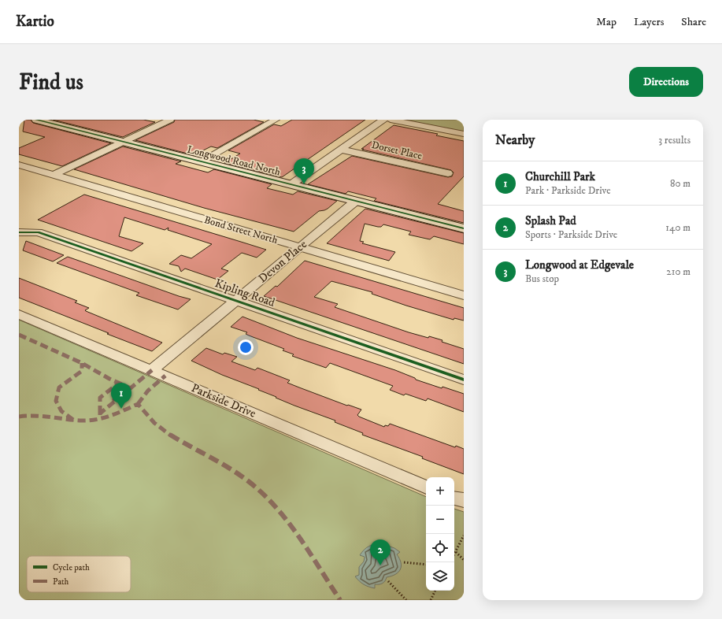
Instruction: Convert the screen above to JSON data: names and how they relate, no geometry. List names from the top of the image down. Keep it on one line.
{"streets":{"street":["Dorset Place","Longwood Road North","Bond Street North","Devon Place","Kipling Road","Parkside Drive"]},"crossings":[["Longwood Road North","Devon Place"],["Bond Street North","Devon Place"],["Devon Place","Kipling Road"],["Devon Place","Parkside Drive"]],"legend":["Cycle path","Path"],"page":{"header":"Kartio","nav":["Map","Layers","Share"],"buttons":"Directions","title":"Find us","heading":["Nearby","3 results"],"pins":["3","1","2"],"list":[{"mark":"1","name":"Churchill Park","note":"Park · Parkside Drive","value":"80 m"},{"mark":"2","name":"Splash Pad","note":"Sports · Parkside Drive","value":"140 m"},{"mark":"3","name":"Longwood at Edgevale","note":"Bus stop","value":"210 m"}],"map_buttons":["+","−"]}}
